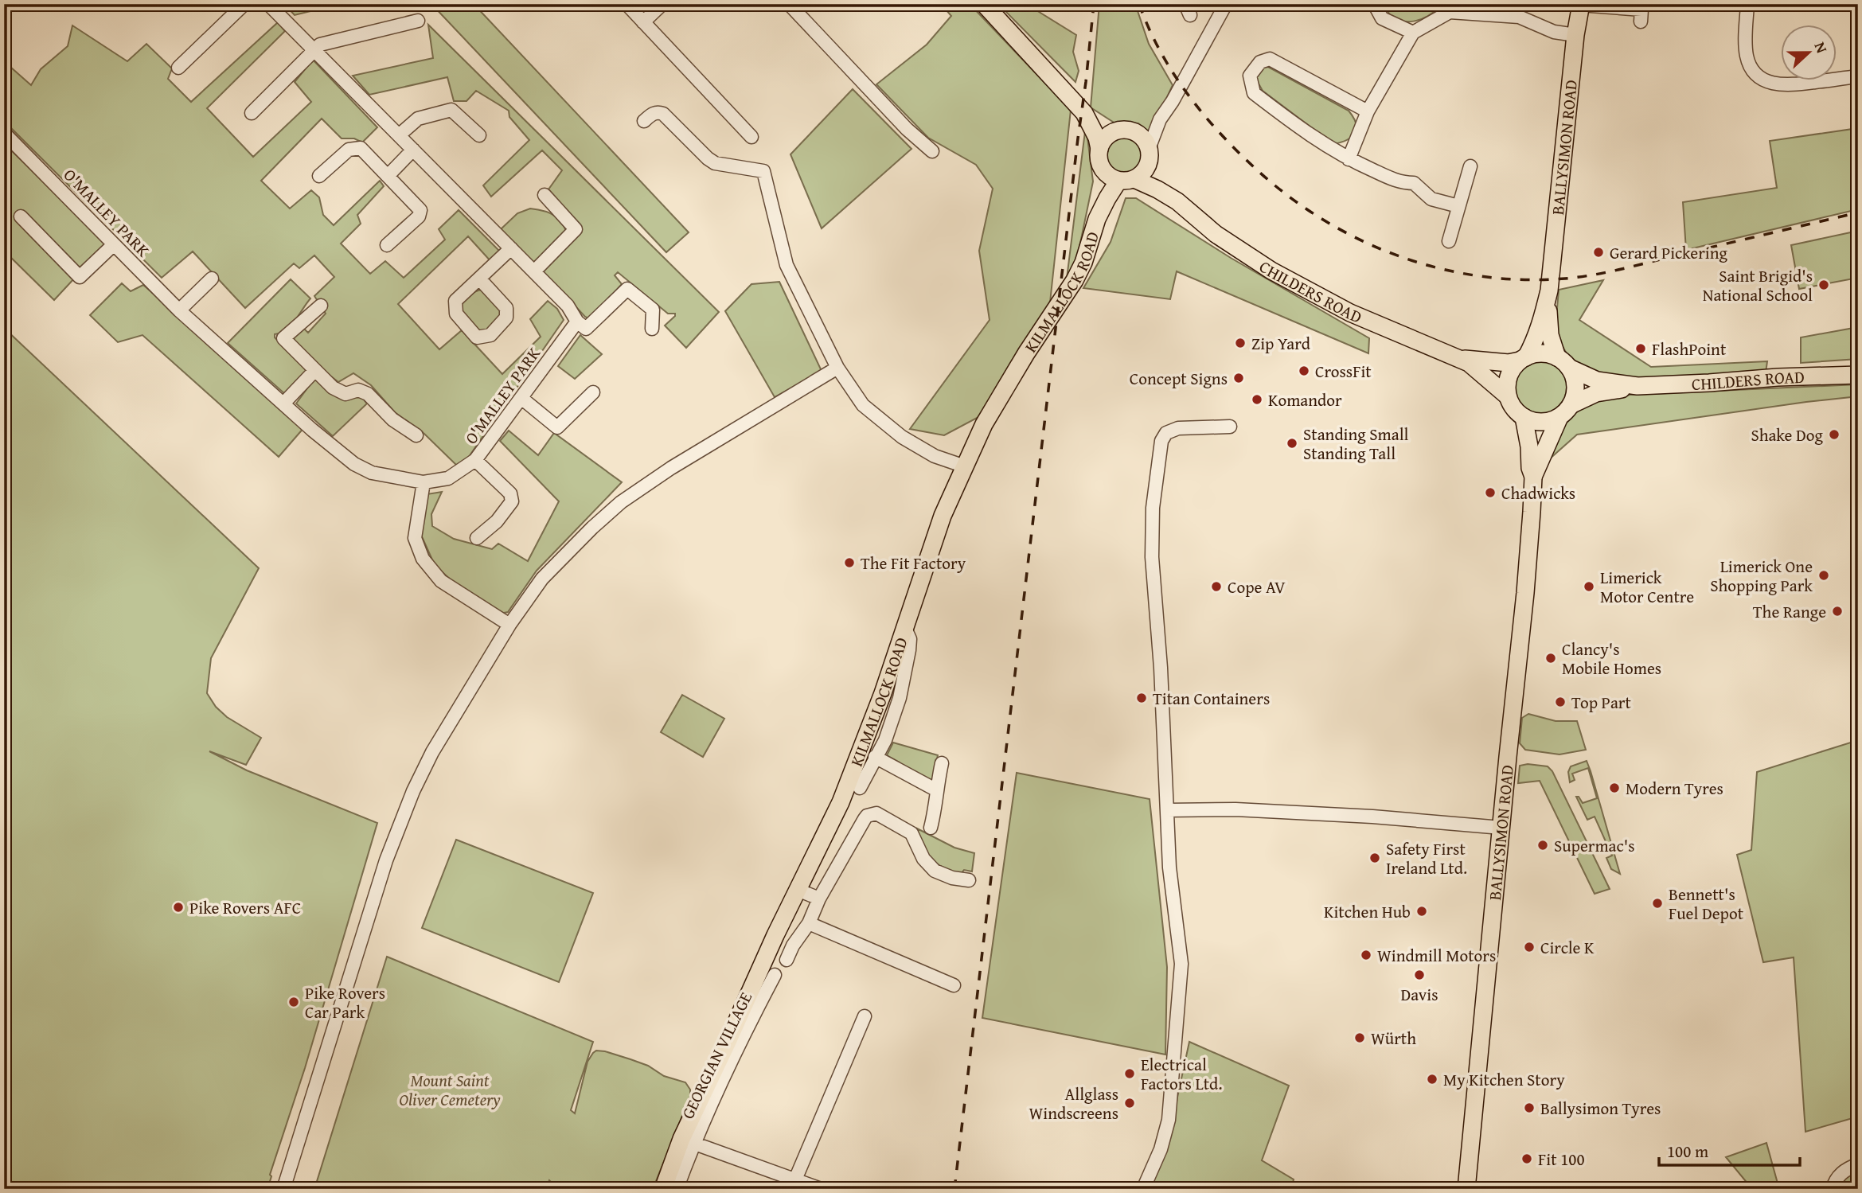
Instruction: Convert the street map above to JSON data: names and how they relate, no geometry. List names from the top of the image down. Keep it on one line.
{"streets":{"main road":["BALLYSIMON ROAD","CHILDERS ROAD","KILMALLOCK ROAD"],"street":["O'MALLEY PARK","GEORGIAN VILLAGE"]},"crossings":[["BALLYSIMON ROAD","CHILDERS ROAD"],["CHILDERS ROAD","KILMALLOCK ROAD"],["KILMALLOCK ROAD","GEORGIAN VILLAGE"]],"parks":["Mount Saint Oliver Cemetery"],"places":["Gerard Pickering","Saint Brigid's National School","Zip Yard","FlashPoint","CrossFit","Concept Signs","Komandor","Shake Dog","Standing Small Standing Tall","Chadwicks","The Fit Factory","Limerick One Shopping Park","Cope AV","Limerick Motor Centre","The Range","Clancy's Mobile Homes","Titan Containers","Top Part","Modern Tyres","Supermac's","Safety First Ireland Ltd.","Bennett's Fuel Depot","Pike Rovers AFC","Kitchen Hub","Circle K","Windmill Motors","Davis","Pike Rovers Car Park","Würth","Electrical Factors Ltd.","My Kitchen Story","Allglass Windscreens","Ballysimon Tyres","Fit 100"],"scale_bar":"100 m","north":"right"}
